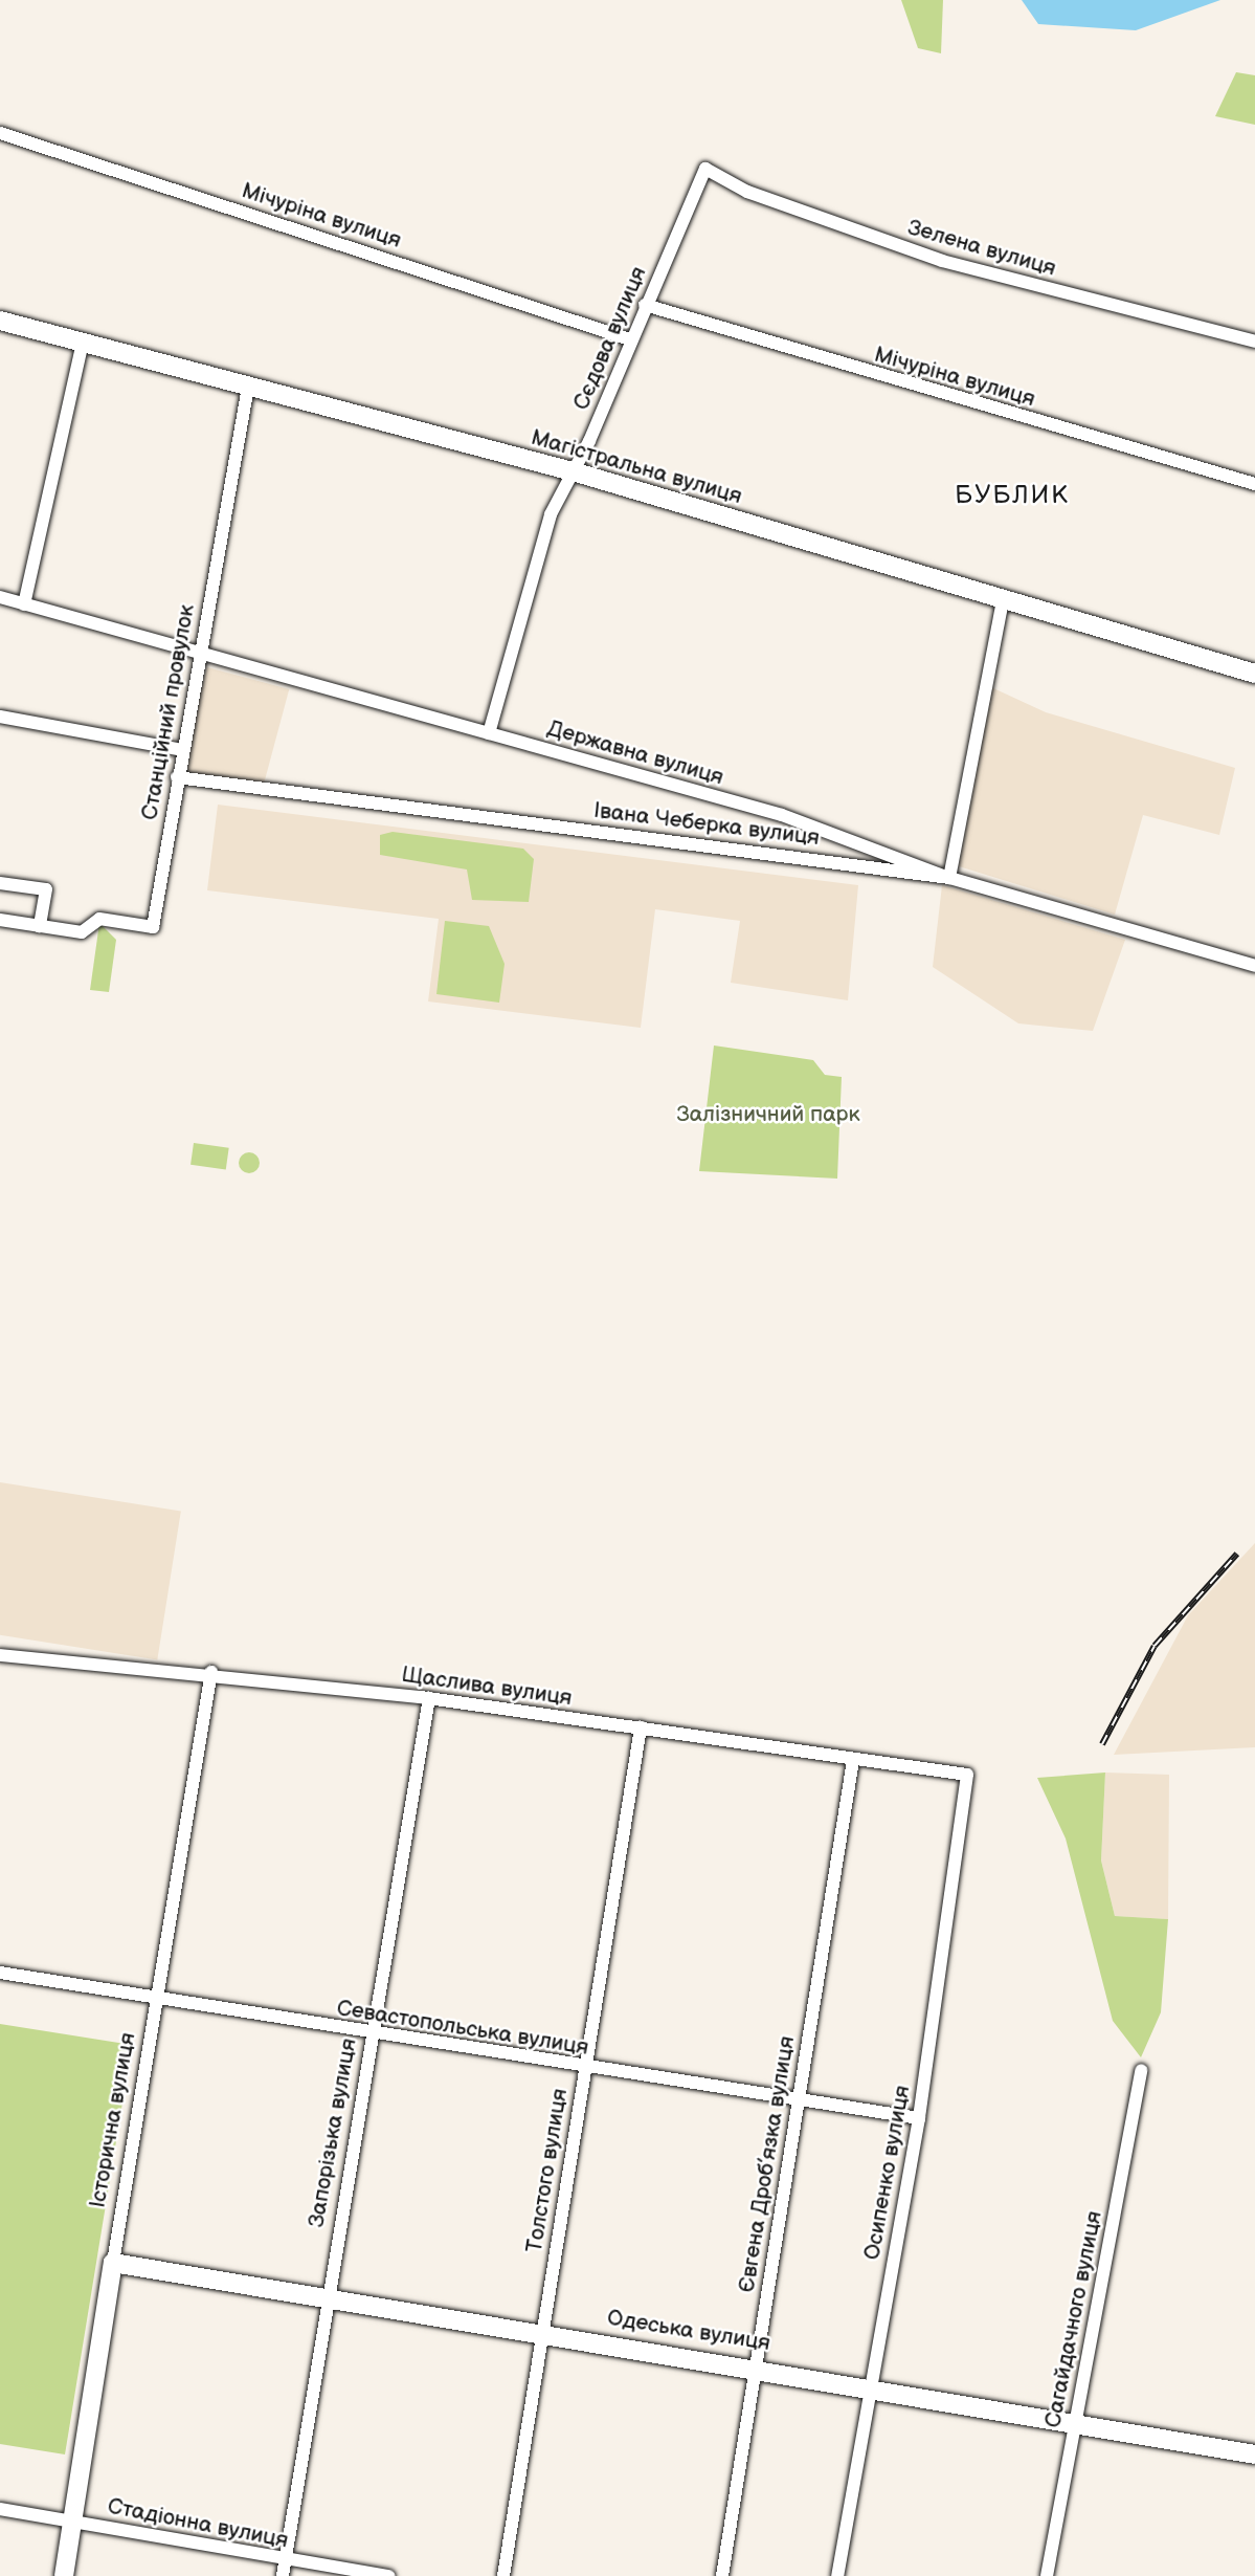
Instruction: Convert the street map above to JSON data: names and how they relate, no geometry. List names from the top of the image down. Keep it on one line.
{"streets":{"street":["Мічуріна вулиця","Зелена вулиця","Сєдова вулиця","Магістральна вулиця","Станційний провулок","Державна вулиця","Івана Чеберка вулиця","Щаслива вулиця","Севастопольська вулиця","Історична вулиця","Запорізька вулиця","Євгена Дроб’язка вулиця","Толстого вулиця","Осипенко вулиця","Сагайдачного вулиця","Одеська вулиця","Стадіонна вулиця"]},"crossings":[["Мічуріна вулиця","Сєдова вулиця"],["Зелена вулиця","Сєдова вулиця"],["Сєдова вулиця","Магістральна вулиця"],["Сєдова вулиця","Державна вулиця"],["Магістральна вулиця","Станційний провулок"],["Станційний провулок","Державна вулиця"],["Станційний провулок","Івана Чеберка вулиця"],["Державна вулиця","Івана Чеберка вулиця"],["Щаслива вулиця","Історична вулиця"],["Щаслива вулиця","Запорізька вулиця"],["Щаслива вулиця","Євгена Дроб’язка вулиця"],["Щаслива вулиця","Толстого вулиця"],["Щаслива вулиця","Осипенко вулиця"],["Севастопольська вулиця","Історична вулиця"],["Севастопольська вулиця","Запорізька вулиця"],["Севастопольська вулиця","Євгена Дроб’язка вулиця"],["Севастопольська вулиця","Толстого вулиця"],["Севастопольська вулиця","Осипенко вулиця"],["Історична вулиця","Одеська вулиця"],["Історична вулиця","Стадіонна вулиця"],["Запорізька вулиця","Одеська вулиця"],["Запорізька вулиця","Стадіонна вулиця"],["Євгена Дроб’язка вулиця","Одеська вулиця"],["Толстого вулиця","Одеська вулиця"],["Осипенко вулиця","Одеська вулиця"],["Сагайдачного вулиця","Одеська вулиця"]],"districts":["БУБЛИК"],"parks":["Залізничний парк"]}
